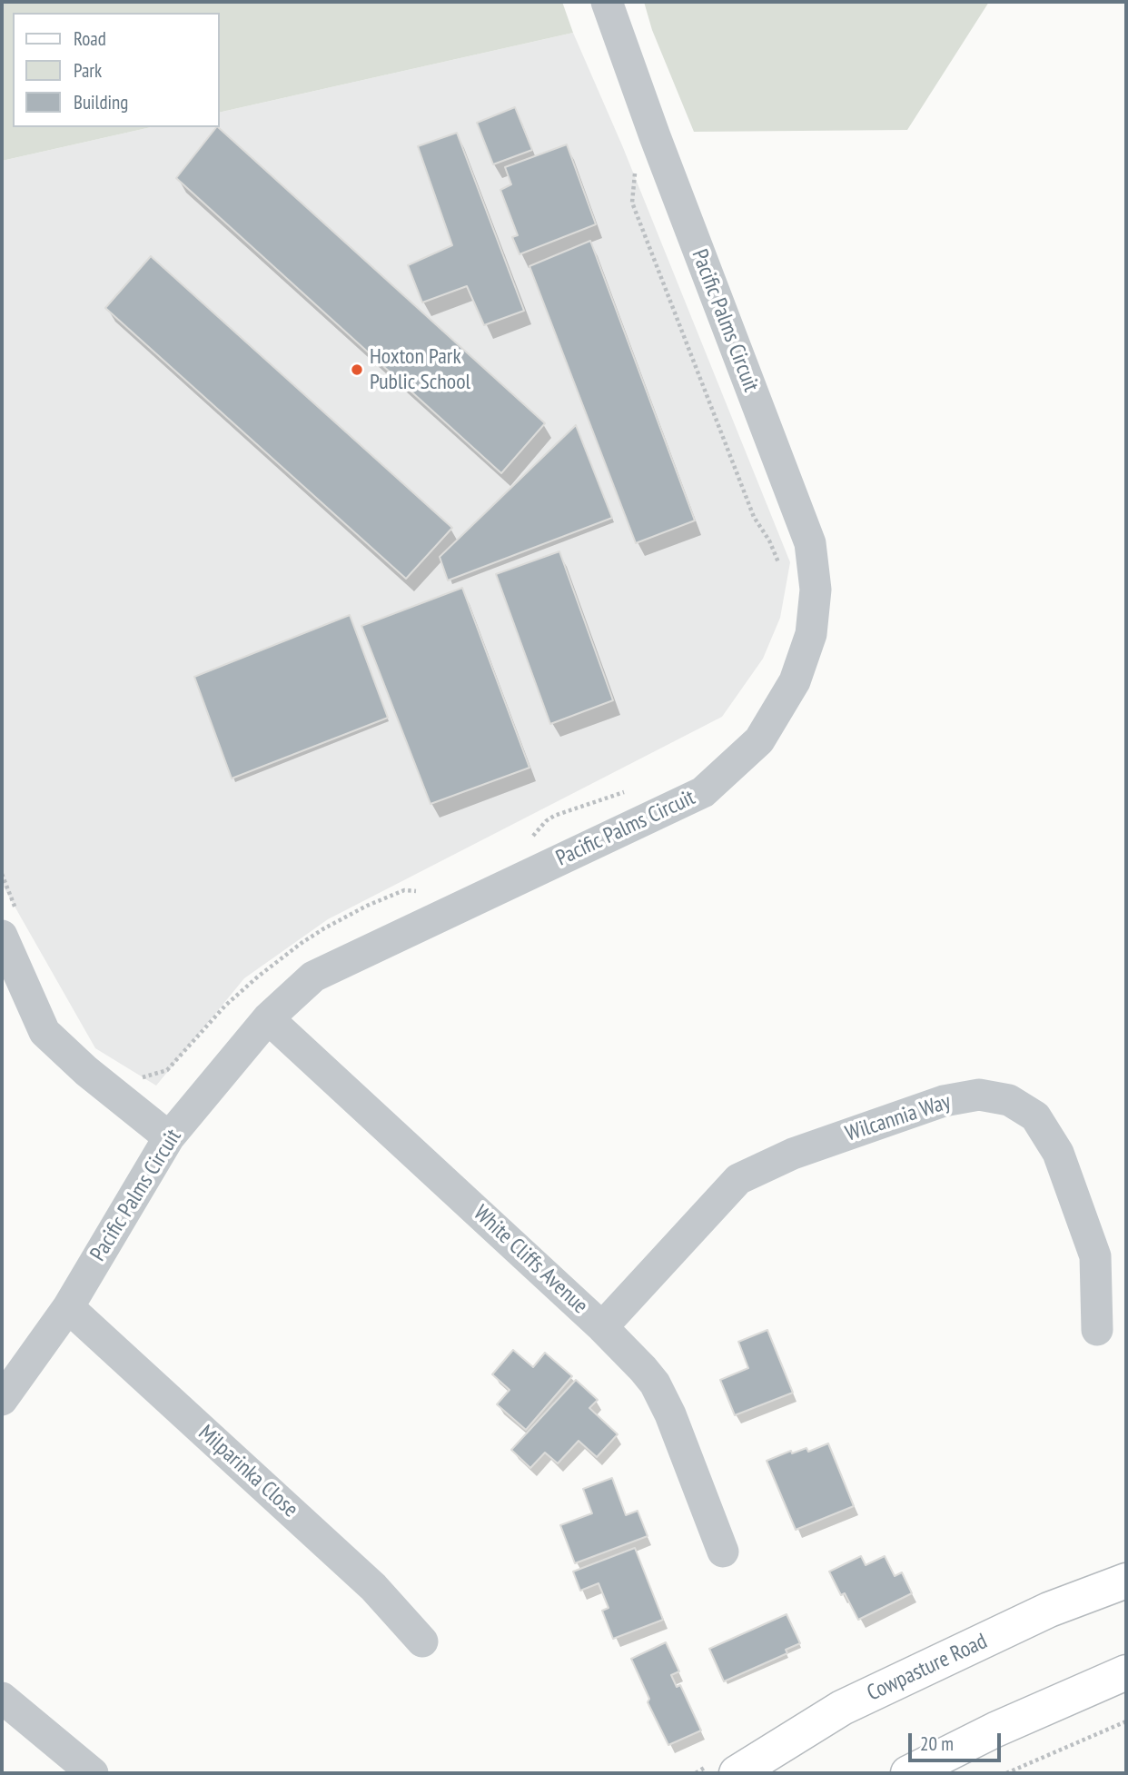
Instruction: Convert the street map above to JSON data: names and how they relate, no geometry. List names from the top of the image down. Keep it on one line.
{"streets":{"main road":["Cowpasture Road"],"street":["Pacific Palms Circuit","Wilcannia Way","White Cliffs Avenue","Milparinka Close"]},"crossings":[["Pacific Palms Circuit","White Cliffs Avenue"],["Pacific Palms Circuit","Milparinka Close"],["Wilcannia Way","White Cliffs Avenue"]],"places":["Hoxton Park Public School"],"legend":["Road","Park","Building"],"scale_bar":"20 m"}
